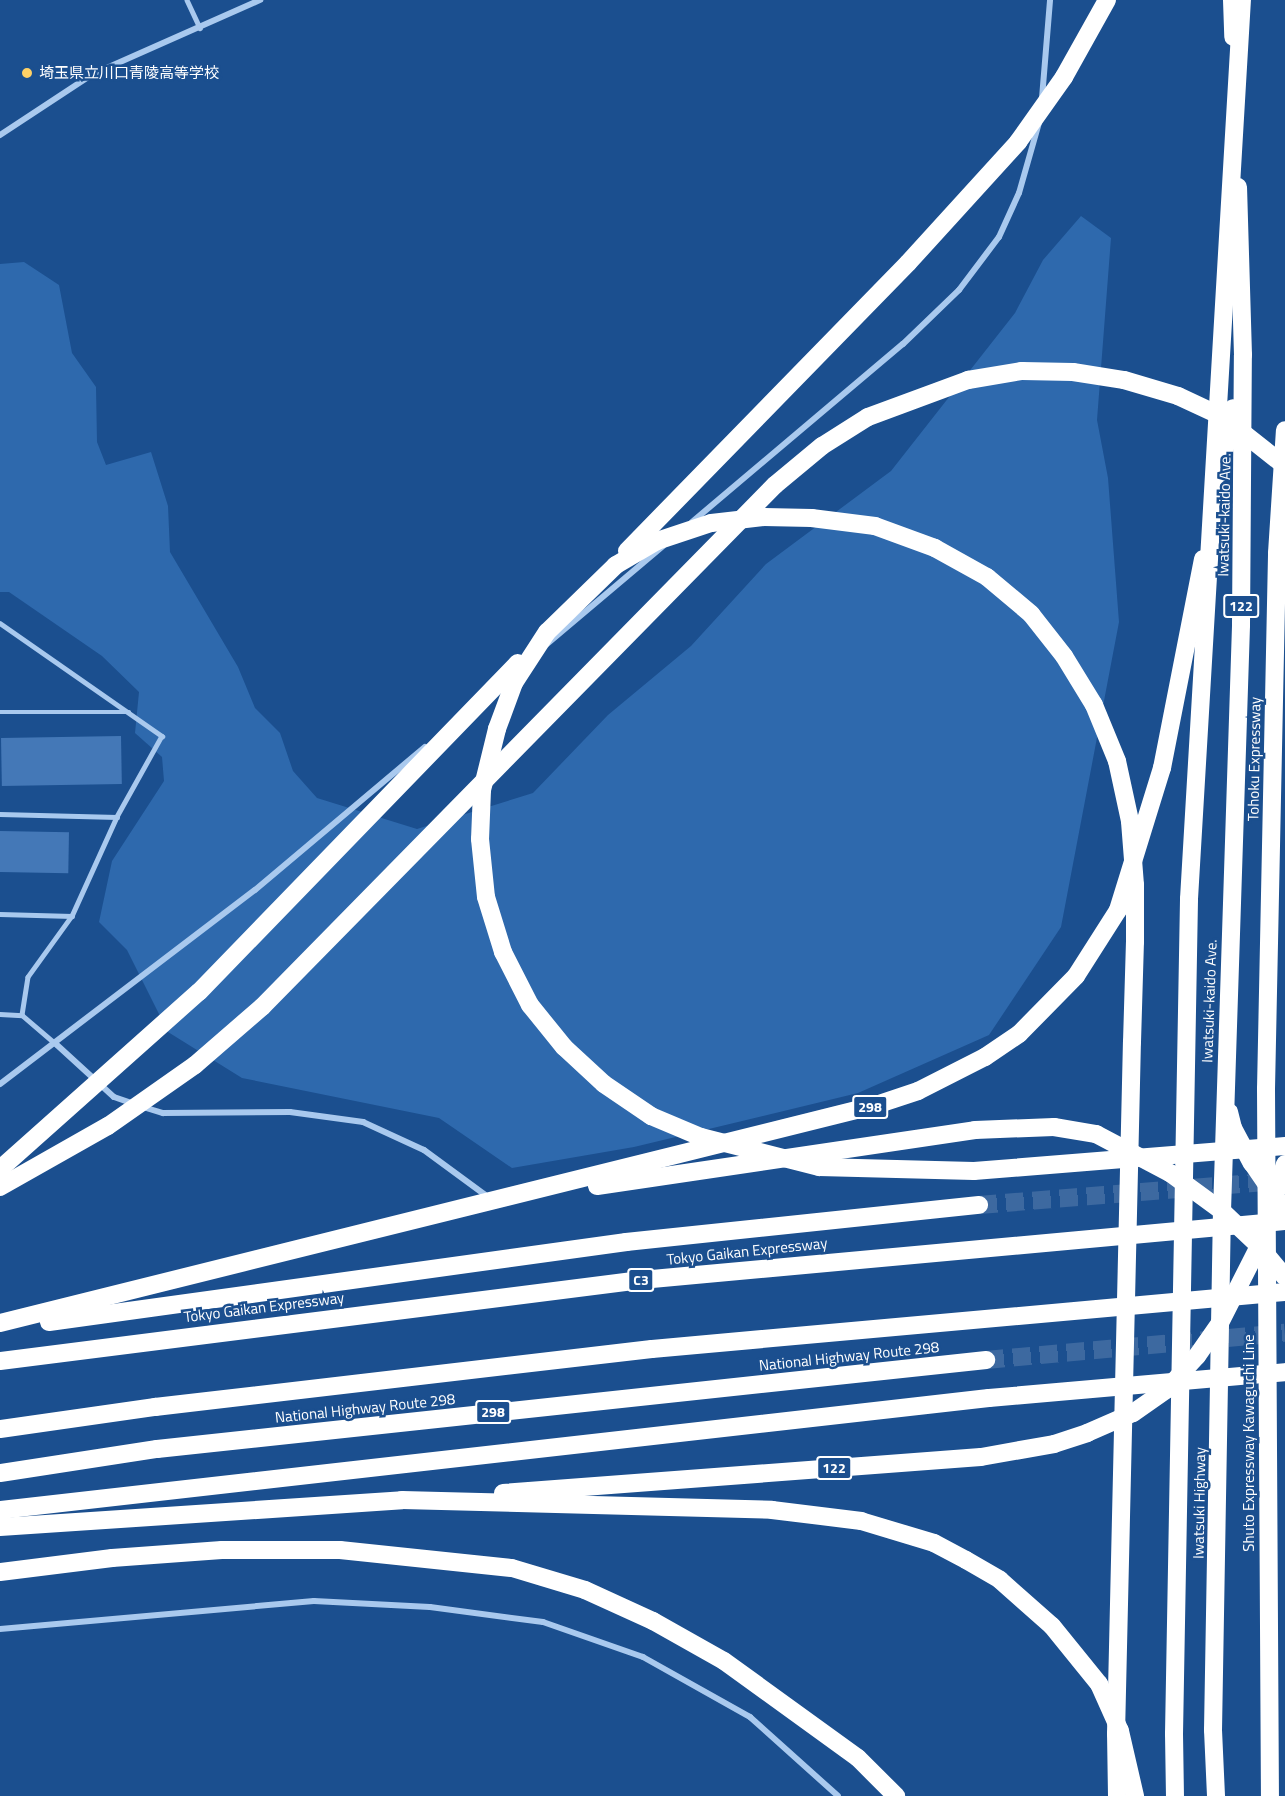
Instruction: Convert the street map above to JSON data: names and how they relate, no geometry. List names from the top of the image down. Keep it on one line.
{"streets":{"highway":["Iwatsuki-kaido Ave.","122","Tohoku Expressway","298","Tokyo Gaikan Expressway","C3","National Highway Route 298","Shuto Expressway Kawaguchi Line","Iwatsuki Highway"]},"crossings":[["Iwatsuki-kaido Ave.","298"],["Iwatsuki-kaido Ave.","Iwatsuki Highway"],["122","298"],["122","Iwatsuki Highway"],["Tohoku Expressway","Shuto Expressway Kawaguchi Line"],["298","Iwatsuki Highway"]],"places":["埼玉県立川口青陵高等学校"]}
